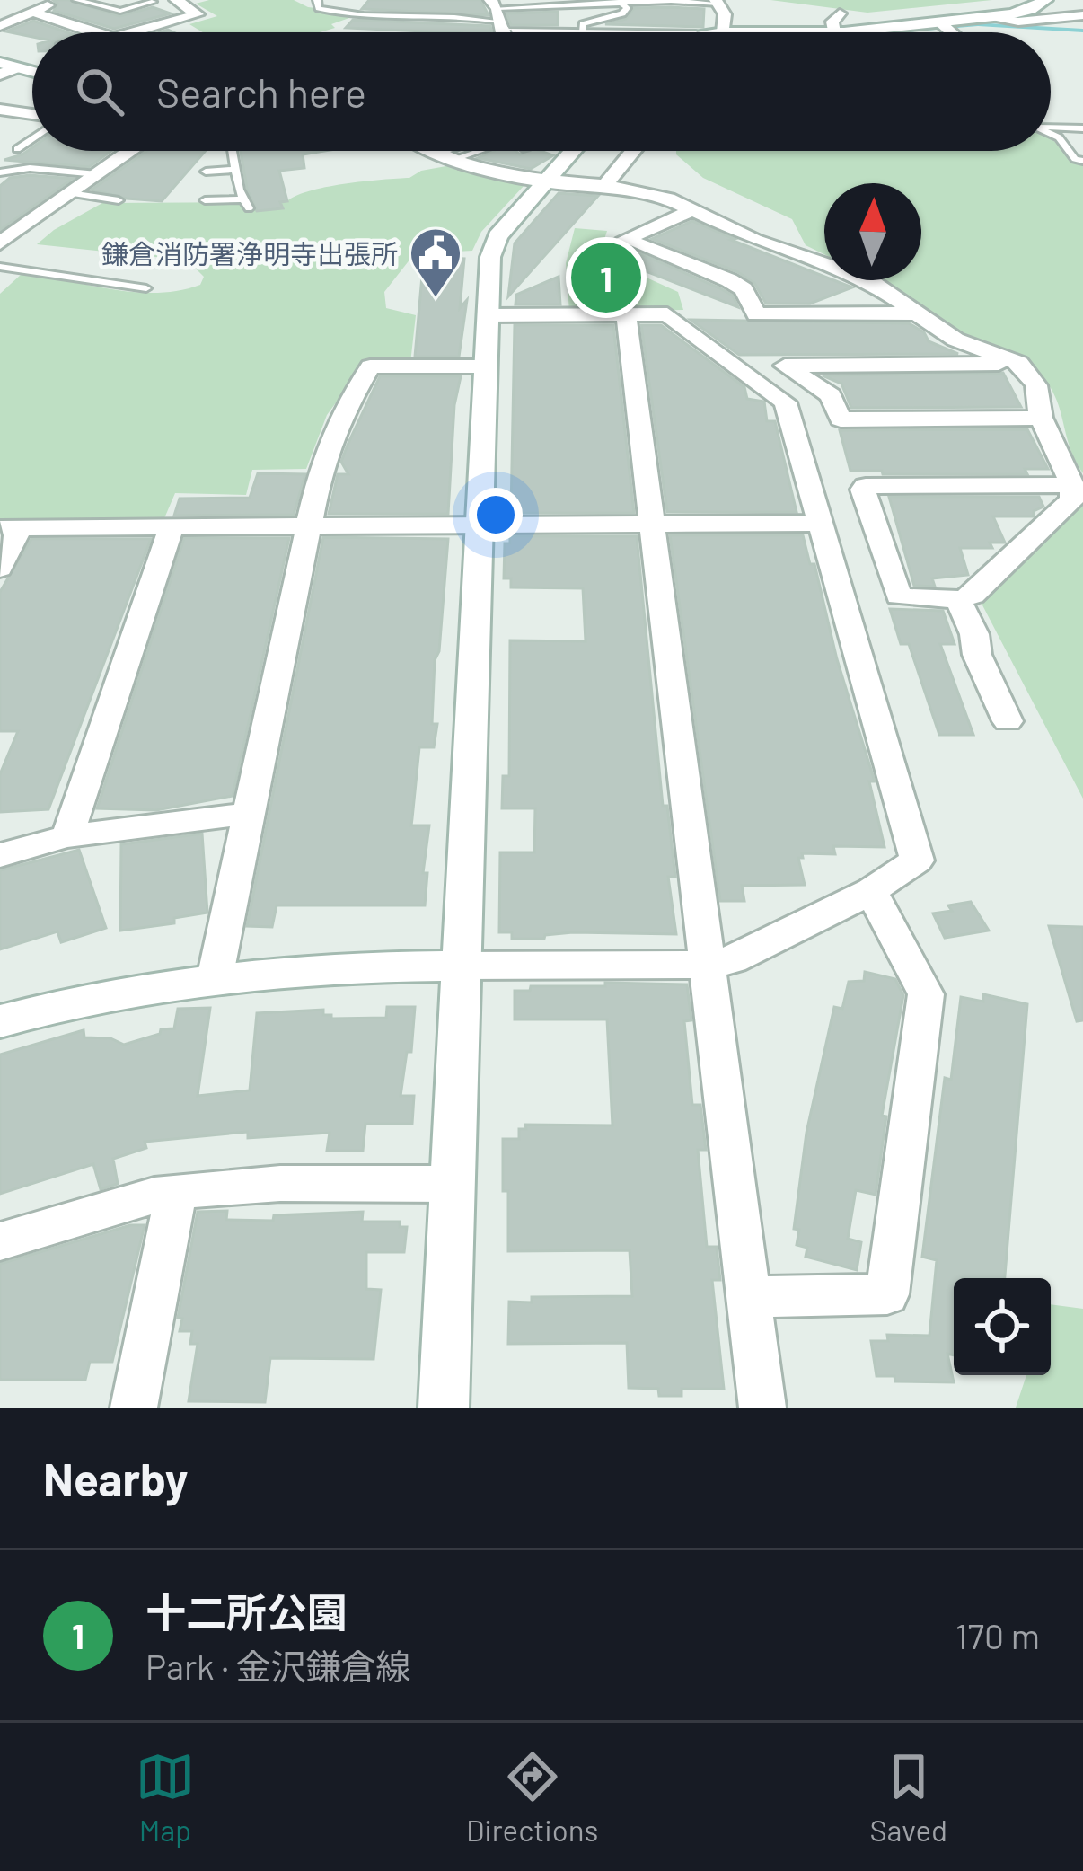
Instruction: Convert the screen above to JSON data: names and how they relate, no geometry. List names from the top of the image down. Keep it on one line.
{"places":{"public building":["鎌倉消防署浄明寺出張所"]},"north":"top","page":{"search":"Search here","pins":"1","heading":"Nearby","list":[{"mark":"1","name":"十二所公園","note":"Park · 金沢鎌倉線","value":"170 m"}],"nav":["Map","Directions","Saved"]}}
